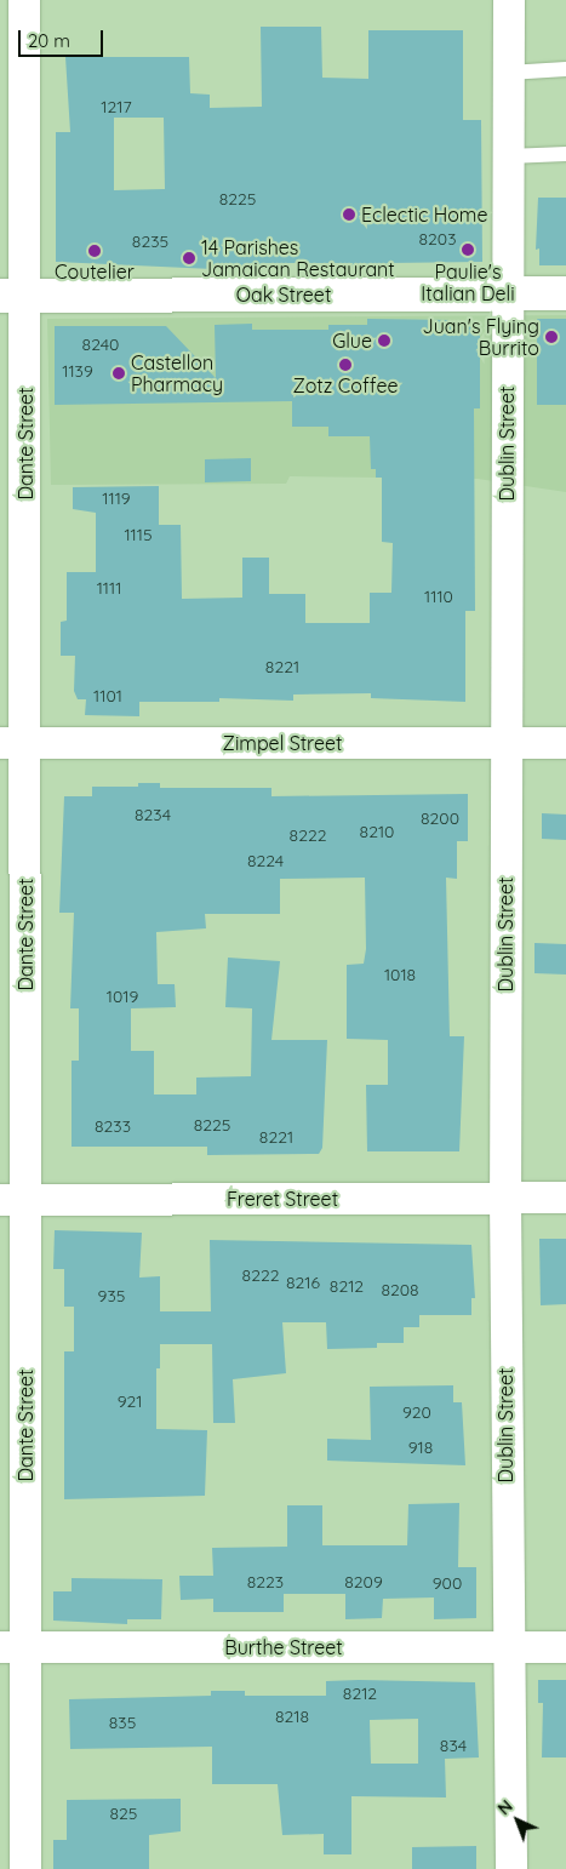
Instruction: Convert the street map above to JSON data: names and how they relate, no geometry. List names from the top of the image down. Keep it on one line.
{"streets":{"main road":["Oak Street"],"street":["Dante Street","Dublin Street","Zimpel Street","Freret Street","Burthe Street"]},"crossings":[["Oak Street","Dante Street"],["Oak Street","Dublin Street"],["Dante Street","Zimpel Street"],["Dante Street","Freret Street"],["Dante Street","Burthe Street"],["Dublin Street","Zimpel Street"],["Dublin Street","Freret Street"],["Dublin Street","Burthe Street"]],"places":["Eclectic Home","Paulie's Italian Deli","Coutelier","14 Parishes Jamaican Restaurant","Juan's Flying Burrito","Glue","Zotz Coffee","Castellon Pharmacy"],"house_numbers":["1217","8225","8203","8235","8240","1139","1119","1115","1111","1110","8221","1101","8234","8200","8210","8222","8224","1018","1019","8225","8233","8221","8222","8216","8212","8208","935","921","920","918","8223","8209","900","8212","8218","835","834","825"],"scale_bar":"20 m","north":"top left"}
